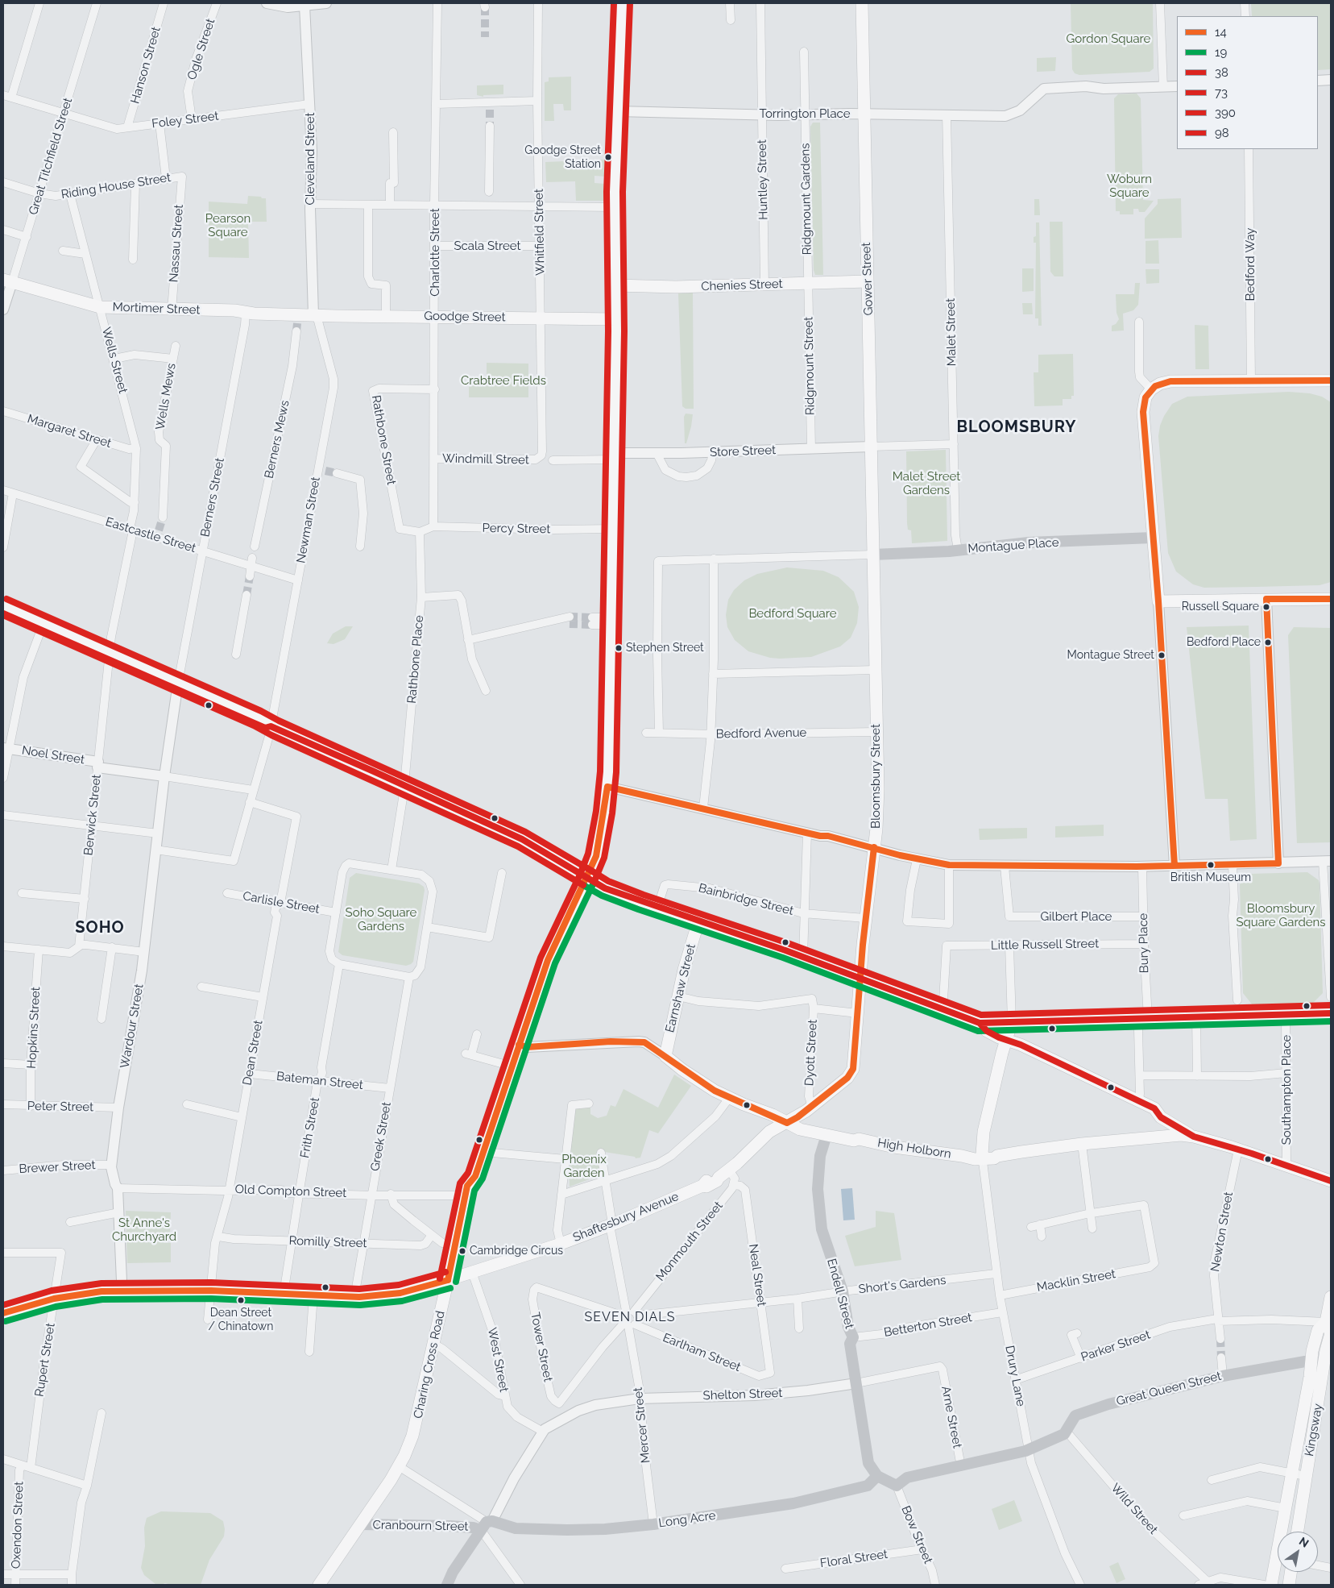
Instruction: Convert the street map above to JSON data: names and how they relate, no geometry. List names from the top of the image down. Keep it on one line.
{"streets":{"main road":["Gower Street","Chenies Street","Mortimer Street","Goodge Street","Montague Place","Bloomsbury Street","Earnshaw Street","High Holborn","Shaftesbury Avenue","Endell Street","Charing Cross Road","Great Queen Street","Kingsway","Long Acre","Cranbourn Street"],"street":["Ogle Street","Hanson Street","Torrington Place","Foley Street","Great Titchfield Street","Cleveland Street","Huntley Street","Riding House Street","Ridgmount Gardens","Whitfield Street","Nassau Street","Scala Street","Charlotte Street","Bedford Way","Malet Street","Wells Street","Ridgmount Street","Wells Mews","Margaret Street","Berners Mews","Rathbone Street","Store Street","Windmill Street","Berners Street","Newman Street","Percy Street","Eastcastle Street","Rathbone Place","Bedford Avenue","Noel Street","Berwick Street","Bainbridge Street","Carlisle Street","Gilbert Place","Bury Place","Little Russell Street","Wardour Street","Hopkins Street","Dean Street","Dyott Street","Bateman Street","Southampton Place","Peter Street","Frith Street","Greek Street","Brewer Street","Old Compton Street","Newton Street","Monmouth Street","Romilly Street","Neal Street","Macklin Street","Short's Gardens","Betterton Street","Parker Street","Tower Street","Earlham Street","Rupert Street","West Street","Drury Lane","Shelton Street","Arne Street","Mercer Street","Wild Street","Oxendon Street","Bow Street","Floral Street"]},"crossings":[["Ogle Street","Foley Street"],["Hanson Street","Foley Street"],["Torrington Place","Huntley Street"],["Torrington Place","Ridgmount Gardens"],["Torrington Place","Gower Street"],["Torrington Place","Malet Street"],["Torrington Place","Charing Cross Road"],["Foley Street","Great Titchfield Street"],["Foley Street","Cleveland Street"],["Great Titchfield Street","Riding House Street"],["Great Titchfield Street","Mortimer Street"],["Cleveland Street","Mortimer Street"],["Cleveland Street","Goodge Street"],["Cleveland Street","Newman Street"],["Huntley Street","Chenies Street"],["Riding House Street","Nassau Street"],["Riding House Street","Wells Street"],["Ridgmount Gardens","Chenies Street"],["Ridgmount Gardens","Ridgmount Street"],["Whitfield Street","Scala Street"],["Whitfield Street","Goodge Street"],["Whitfield Street","Windmill Street"],["Nassau Street","Mortimer Street"],["Scala Street","Charlotte Street"],["Charlotte Street","Goodge Street"],["Charlotte Street","Rathbone Street"],["Charlotte Street","Windmill Street"],["Charlotte Street","Percy Street"],["Gower Street","Chenies Street"],["Gower Street","Store Street"],["Gower Street","Montague Place"],["Chenies Street","Ridgmount Street"],["Chenies Street","Charing Cross Road"],["Mortimer Street","Goodge Street"],["Mortimer Street","Wells Street"],["Mortimer Street","Berners Mews"],["Mortimer Street","Berners Street"],["Mortimer Street","Newman Street"],["Goodge Street","Newman Street"],["Goodge Street","Charing Cross Road"],["Malet Street","Montague Place"],["Wells Street","Margaret Street"],["Wells Street","Eastcastle Street"],["Wells Street","Berwick Street"],["Ridgmount Street","Store Street"],["Rathbone Street","Percy Street"],["Rathbone Street","Rathbone Place"],["Store Street","Charing Cross Road"],["Berners Street","Eastcastle Street"],["Berners Street","Wardour Street"],["Newman Street","Eastcastle Street"],["Newman Street","Wardour Street"],["Newman Street","Dean Street"],["Percy Street","Rathbone Place"],["Percy Street","Charing Cross Road"],["Rathbone Place","Carlisle Street"],["Rathbone Place","Frith Street"],["Rathbone Place","Greek Street"],["Bedford Avenue","Bloomsbury Street"],["Noel Street","Berwick Street"],["Noel Street","Wardour Street"],["Bloomsbury Street","Shaftesbury Avenue"],["Carlisle Street","Dean Street"],["Carlisle Street","Frith Street"],["Carlisle Street","Greek Street"],["Gilbert Place","Bury Place"],["Bury Place","Little Russell Street"],["Earnshaw Street","Dyott Street"],["Wardour Street","Peter Street"],["Wardour Street","Brewer Street"],["Wardour Street","Old Compton Street"],["Wardour Street","Shaftesbury Avenue"],["Hopkins Street","Peter Street"],["Dean Street","Bateman Street"],["Dean Street","Old Compton Street"],["Dean Street","Shaftesbury Avenue"],["Dean Street","Romilly Street"],["Dyott Street","Shaftesbury Avenue"],["Bateman Street","Frith Street"],["Bateman Street","Greek Street"],["Frith Street","Greek Street"],["Frith Street","Old Compton Street"],["Frith Street","Shaftesbury Avenue"],["Frith Street","Romilly Street"],["Greek Street","Old Compton Street"],["Greek Street","Shaftesbury Avenue"],["Greek Street","Romilly Street"],["High Holborn","Shaftesbury Avenue"],["High Holborn","Endell Street"],["High Holborn","Drury Lane"],["Old Compton Street","Charing Cross Road"],["Shaftesbury Avenue","Rupert Street"],["Shaftesbury Avenue","West Street"],["Shaftesbury Avenue","Charing Cross Road"],["Shaftesbury Avenue","Mercer Street"],["Newton Street","Parker Street"],["Monmouth Street","Neal Street"],["Monmouth Street","Short's Gardens"],["Monmouth Street","Tower Street"],["Monmouth Street","Earlham Street"],["Monmouth Street","Mercer Street"],["Neal Street","Short's Gardens"],["Neal Street","Earlham Street"],["Macklin Street","Drury Lane"],["Short's Gardens","Endell Street"],["Short's Gardens","Earlham Street"],["Short's Gardens","Drury Lane"],["Short's Gardens","Mercer Street"],["Endell Street","Betterton Street"],["Endell Street","Shelton Street"],["Endell Street","Long Acre"],["Betterton Street","Drury Lane"],["Parker Street","Drury Lane"],["Parker Street","Kingsway"],["Tower Street","Earlham Street"],["Earlham Street","Mercer Street"],["West Street","Shelton Street"],["Charing Cross Road","Cranbourn Street"],["Great Queen Street","Kingsway"],["Great Queen Street","Wild Street"],["Shelton Street","Arne Street"],["Shelton Street","Mercer Street"],["Mercer Street","Long Acre"],["Long Acre","Cranbourn Street"],["Bow Street","Floral Street"]],"districts":["BLOOMSBURY","SOHO","SEVEN DIALS"],"parks":["Gordon Square","Woburn Square","Pearson Square","Crabtree Fields","Malet Street Gardens","Bedford Square","Bloomsbury Square Gardens","Soho Square Gardens","Phoenix Garden","St Anne's Churchyard"],"places":["Goodge Street Station","Russell Square","Bedford Place","Stephen Street","Montague Street","British Museum","Cambridge Circus","Dean Street / Chinatown"],"lines":["transit line 73","transit line 390","transit line 14","transit line 98","transit line 38","transit line 19"],"legend":["14","19","38","73","390","98"],"north":"top right"}
